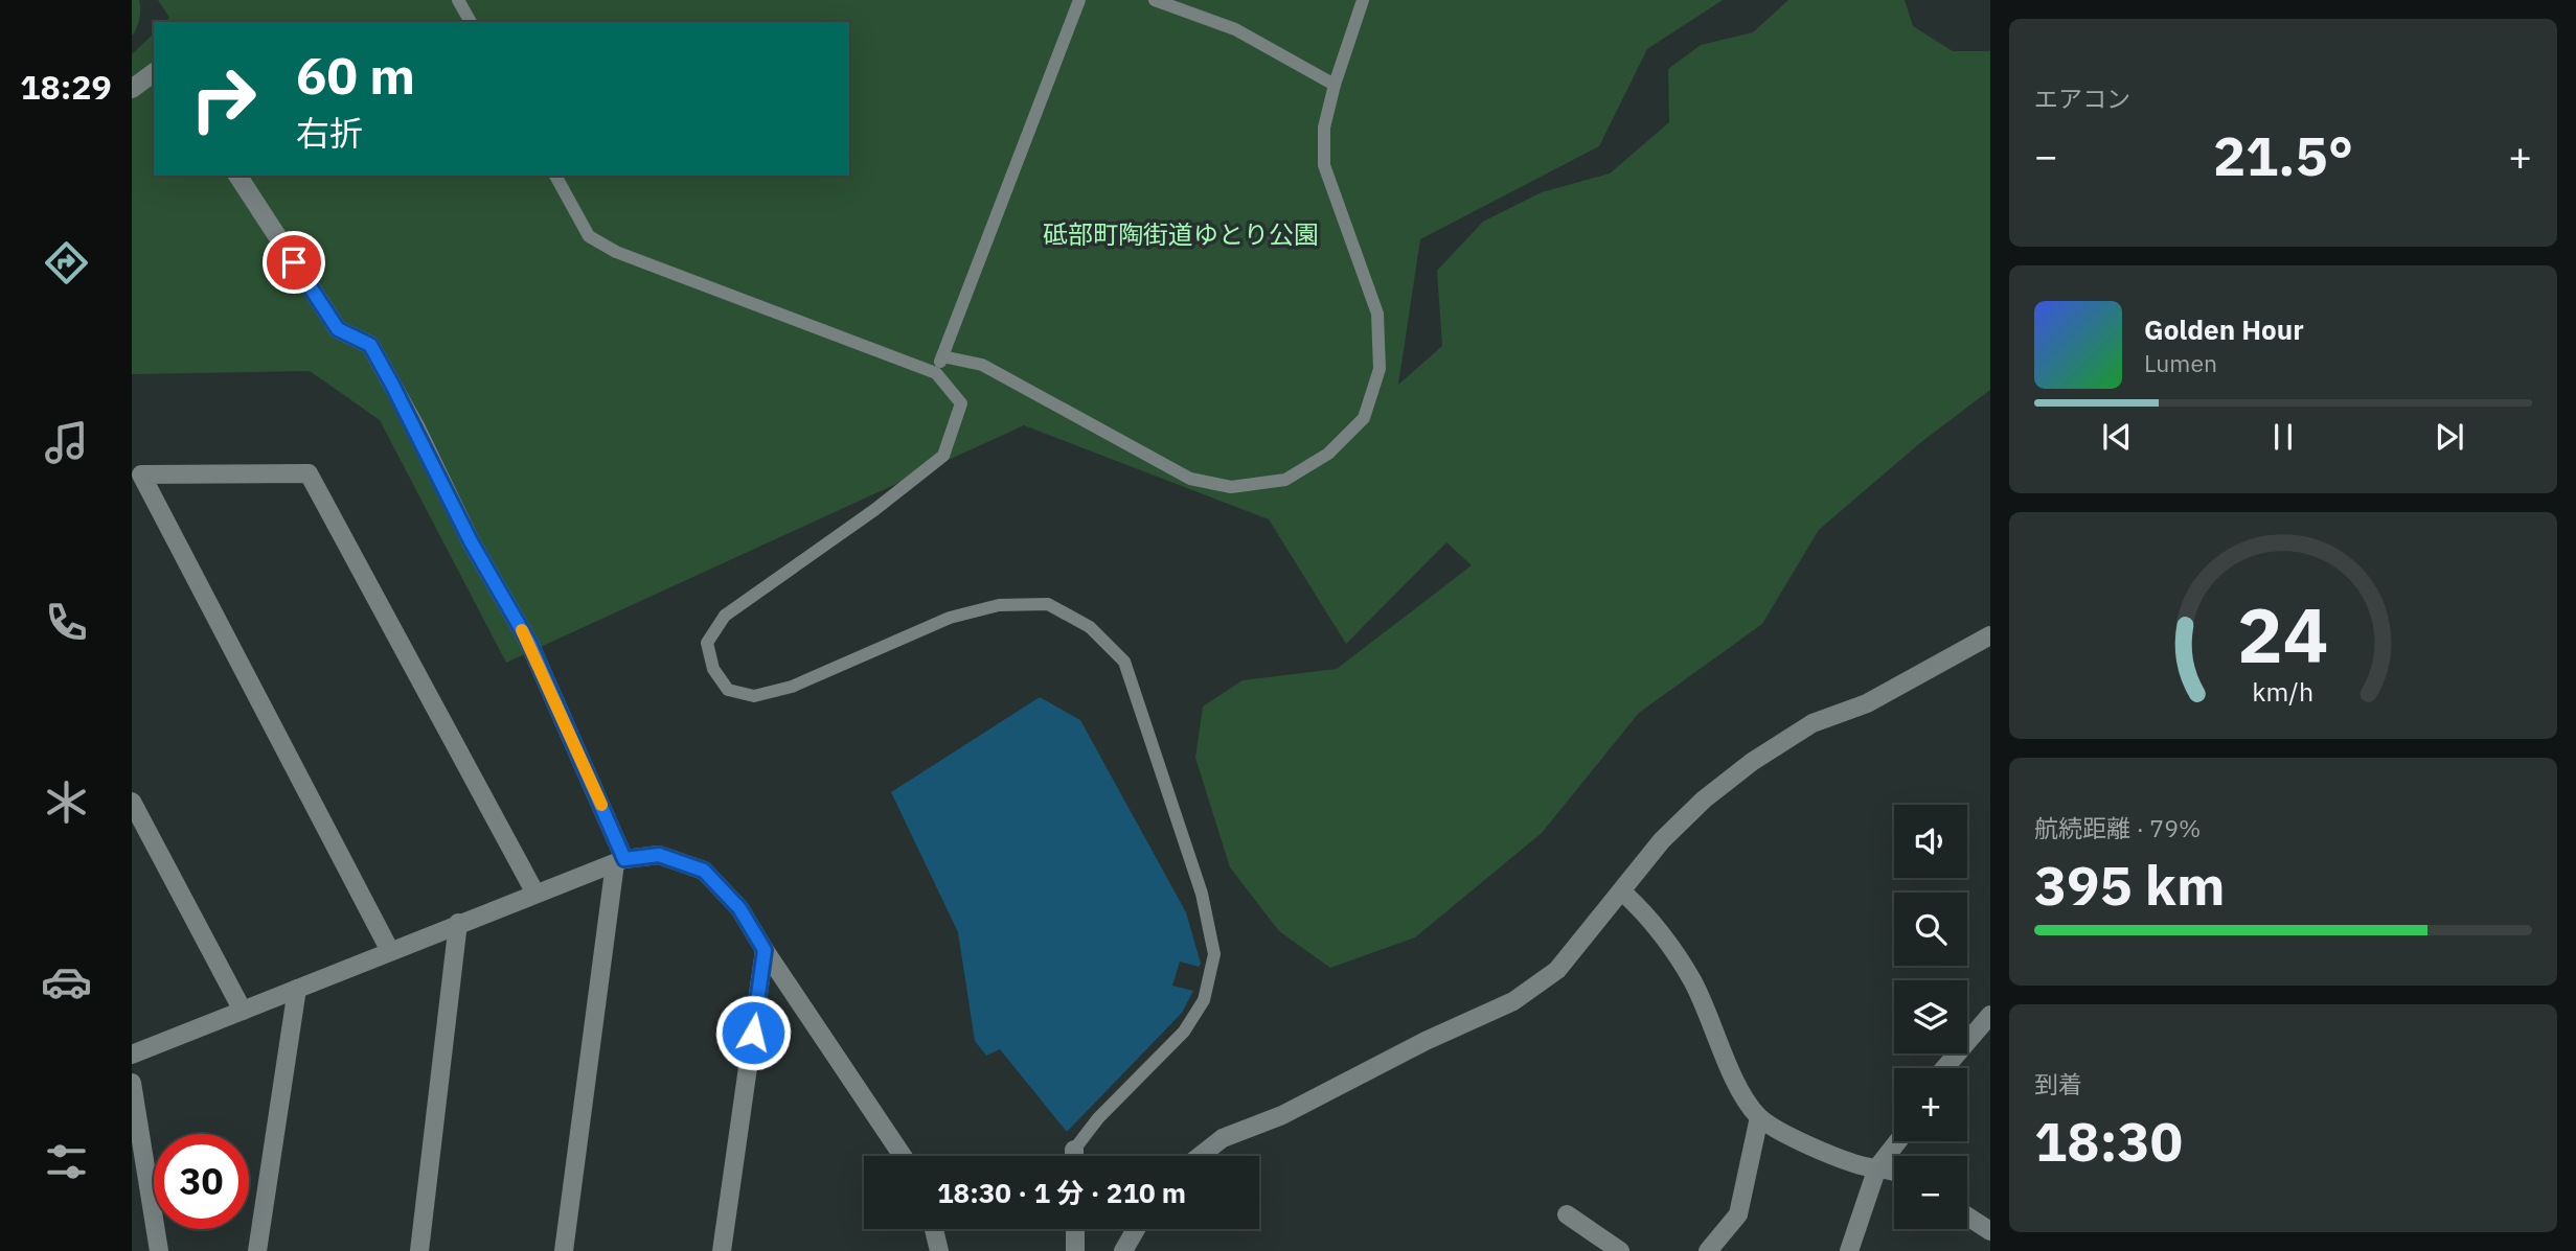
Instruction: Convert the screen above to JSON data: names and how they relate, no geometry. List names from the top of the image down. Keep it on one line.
{"parks":["砥部町陶街道ゆとり公園"],"page":{"tabs":"18:29","tile":["エアコン",["航続距離 · 79%","395 km"],["到着","18:30"]],"turn":["60 m","右折"],"heat":["−","21.5°","+"],"song":["Golden Hour","Lumen"],"map_buttons":["+","−"],"limit":"30","trip":"18:30 · 1 分 · 210 m","gauge":["24","km/h"]}}
